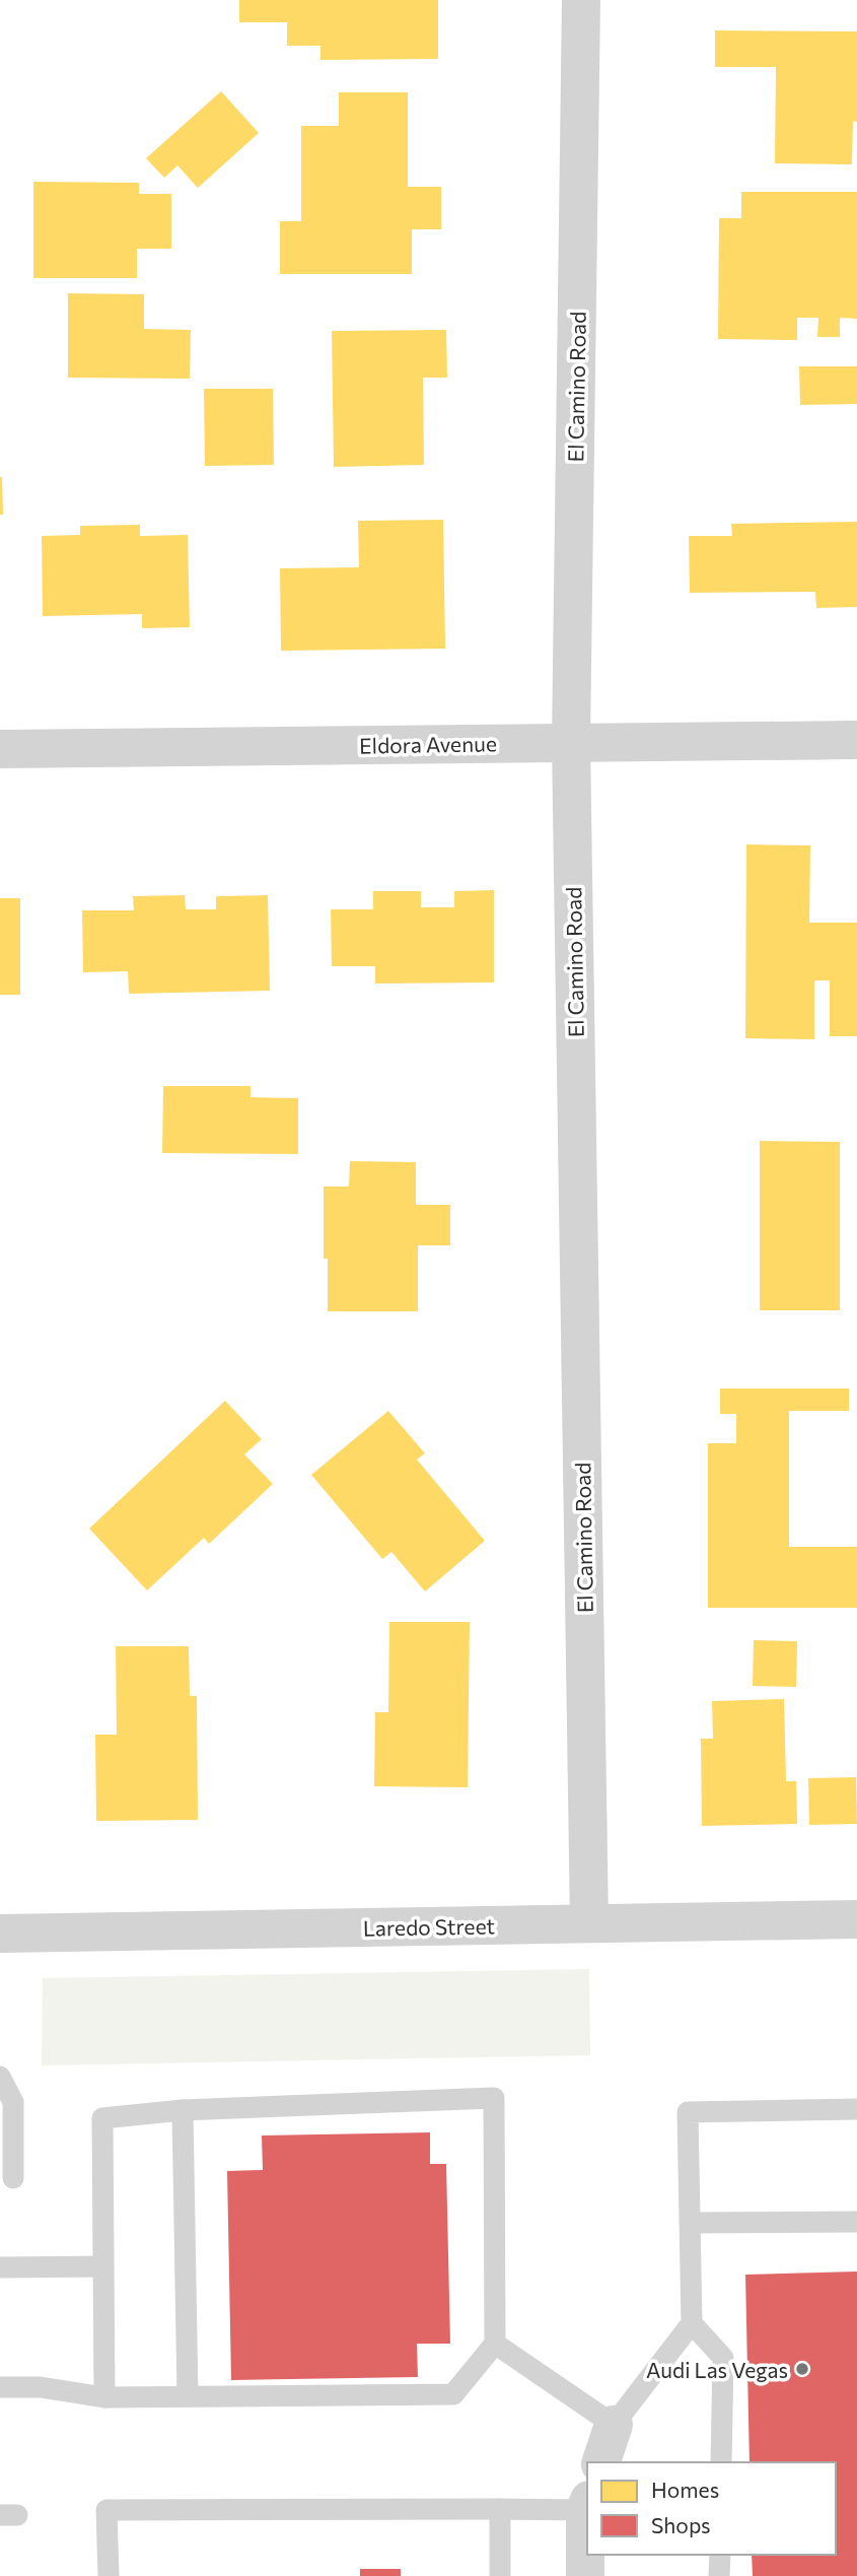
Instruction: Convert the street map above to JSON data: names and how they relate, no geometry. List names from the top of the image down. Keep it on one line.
{"streets":{"street":["El Camino Road","Eldora Avenue","Laredo Street"]},"crossings":[["El Camino Road","Eldora Avenue"],["El Camino Road","Laredo Street"]],"places":["Audi Las Vegas"],"legend":["Homes","Shops"]}
